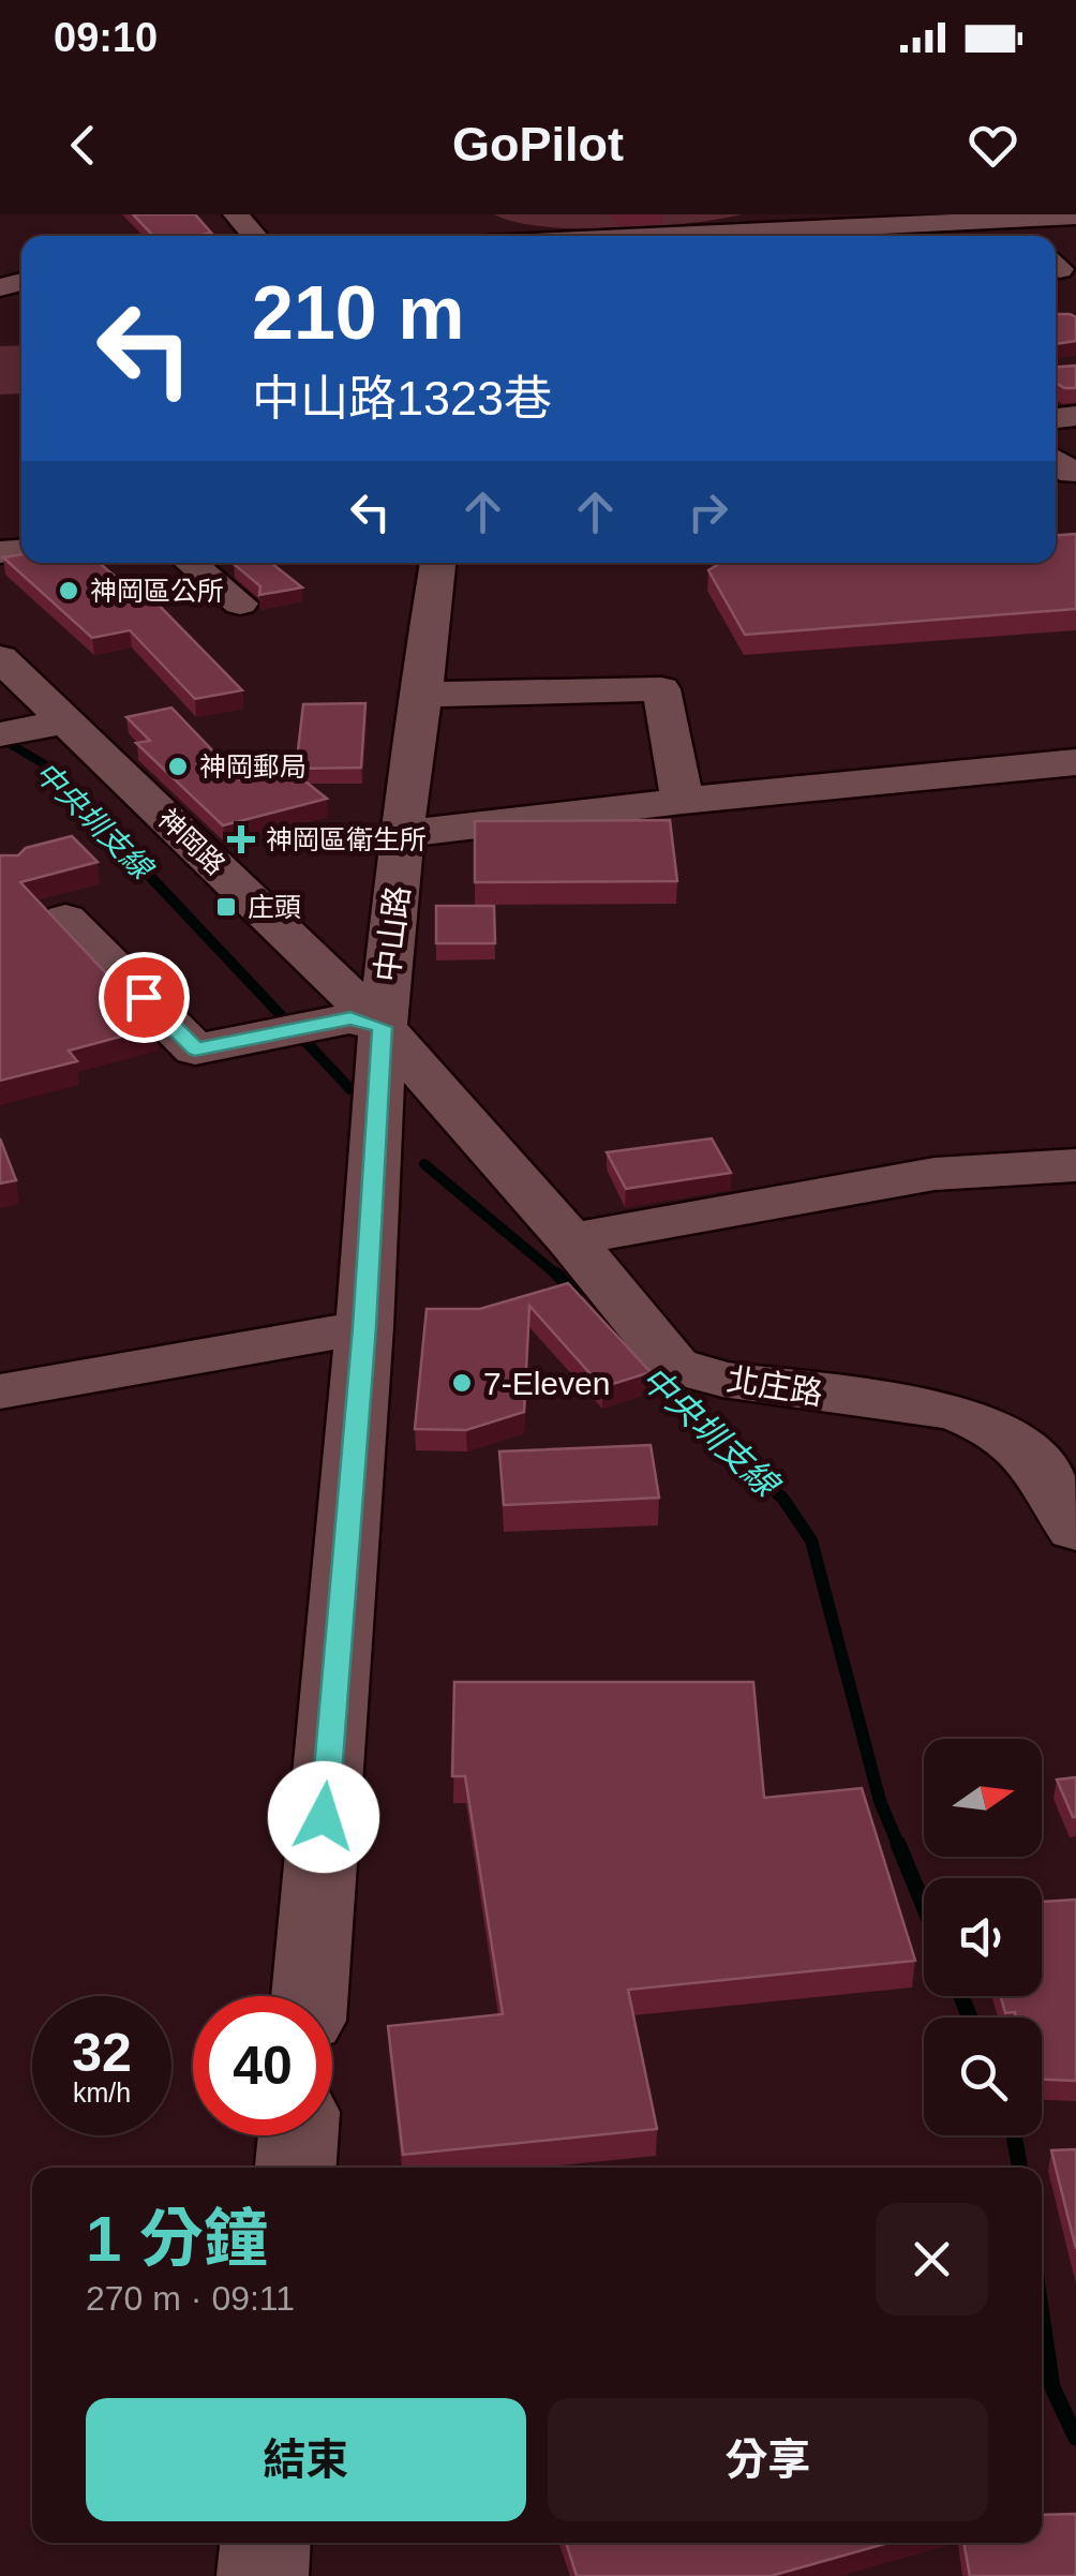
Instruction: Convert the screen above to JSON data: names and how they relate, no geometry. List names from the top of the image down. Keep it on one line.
{"streets":{"street":["神岡路","中山路","北庄路"]},"crossings":[["神岡路","中山路"],["神岡路","北庄路"],["中山路","北庄路"]],"water":["中央圳支線"],"places":{"other":["神岡區公所","神岡郵局","7-Eleven"],"health":["神岡區衛生所"],"transit":["庄頭"]},"north":"right","page":{"status":"09:10","header":"GoPilot","turn":["210 m","中山路1323巷"],"speed":"32 km/h","limit":"40","heading":["1 分鐘","270 m · 09:11"],"buttons":["結束","分享"]}}
